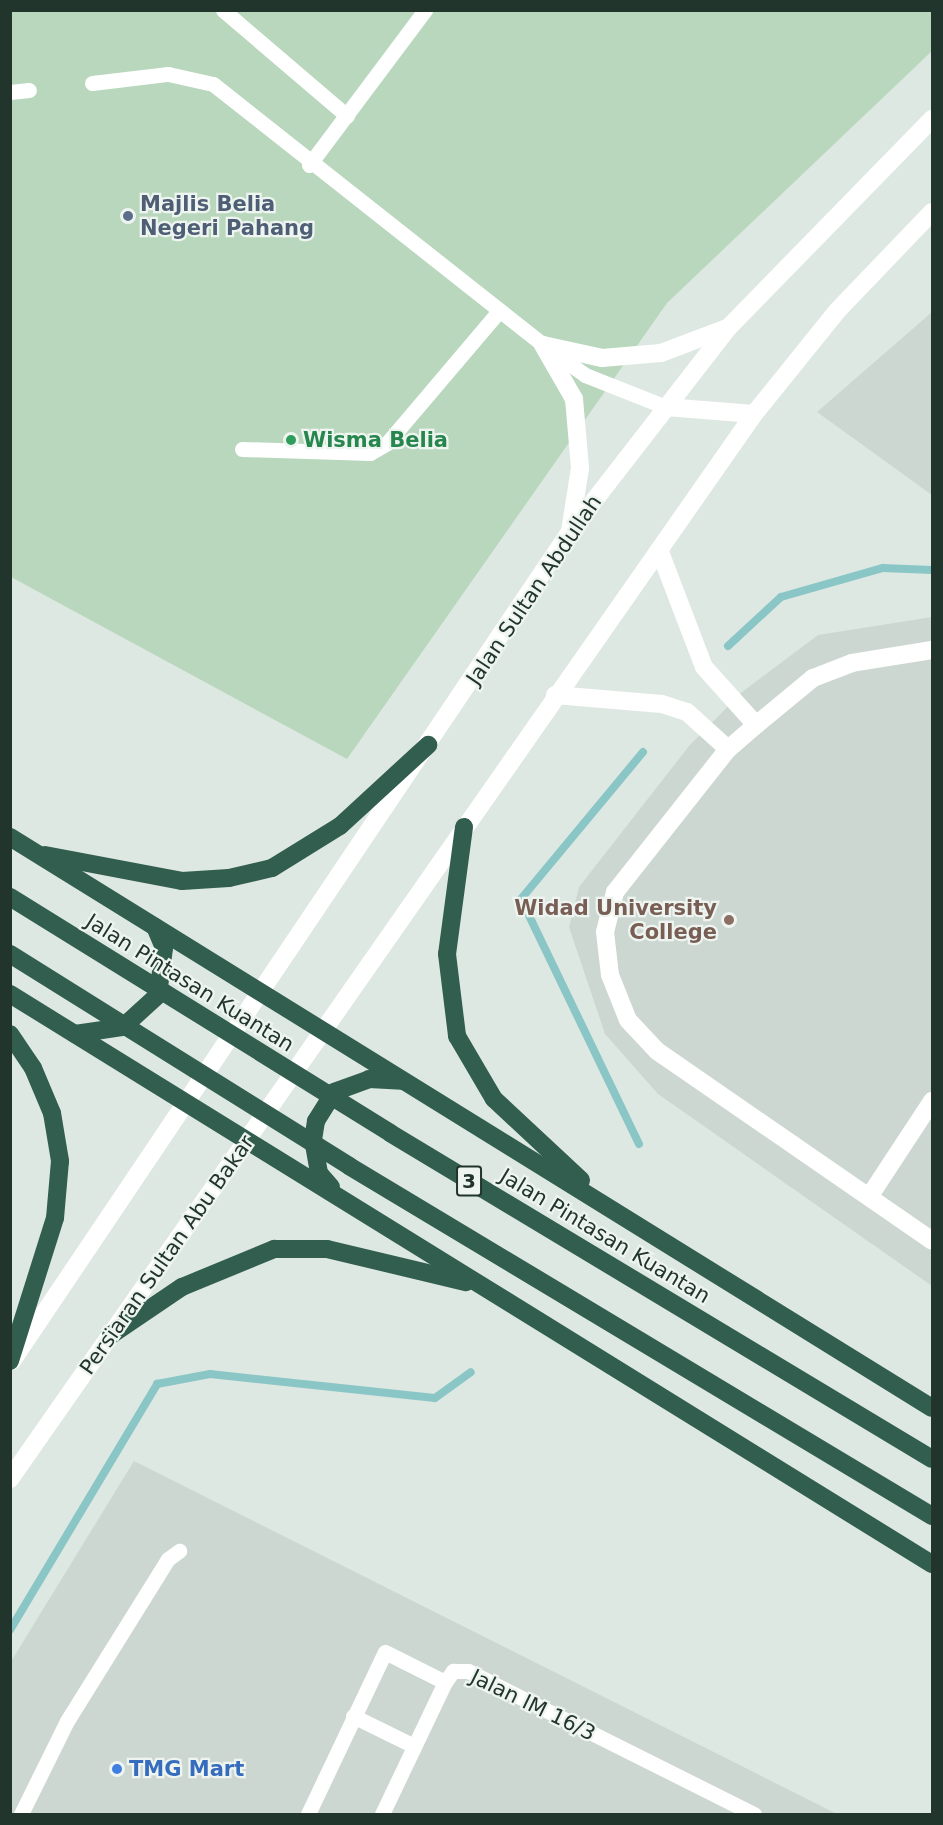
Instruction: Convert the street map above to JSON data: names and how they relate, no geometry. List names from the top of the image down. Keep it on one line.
{"streets":{"highway":["Jalan Pintasan Kuantan","3"],"main road":["Jalan Sultan Abdullah","Persiaran Sultan Abu Bakar"],"lane":["Jalan IM 16/3"]},"places":["Majlis Belia Negeri Pahang","Wisma Belia","Widad University College","TMG Mart"]}
